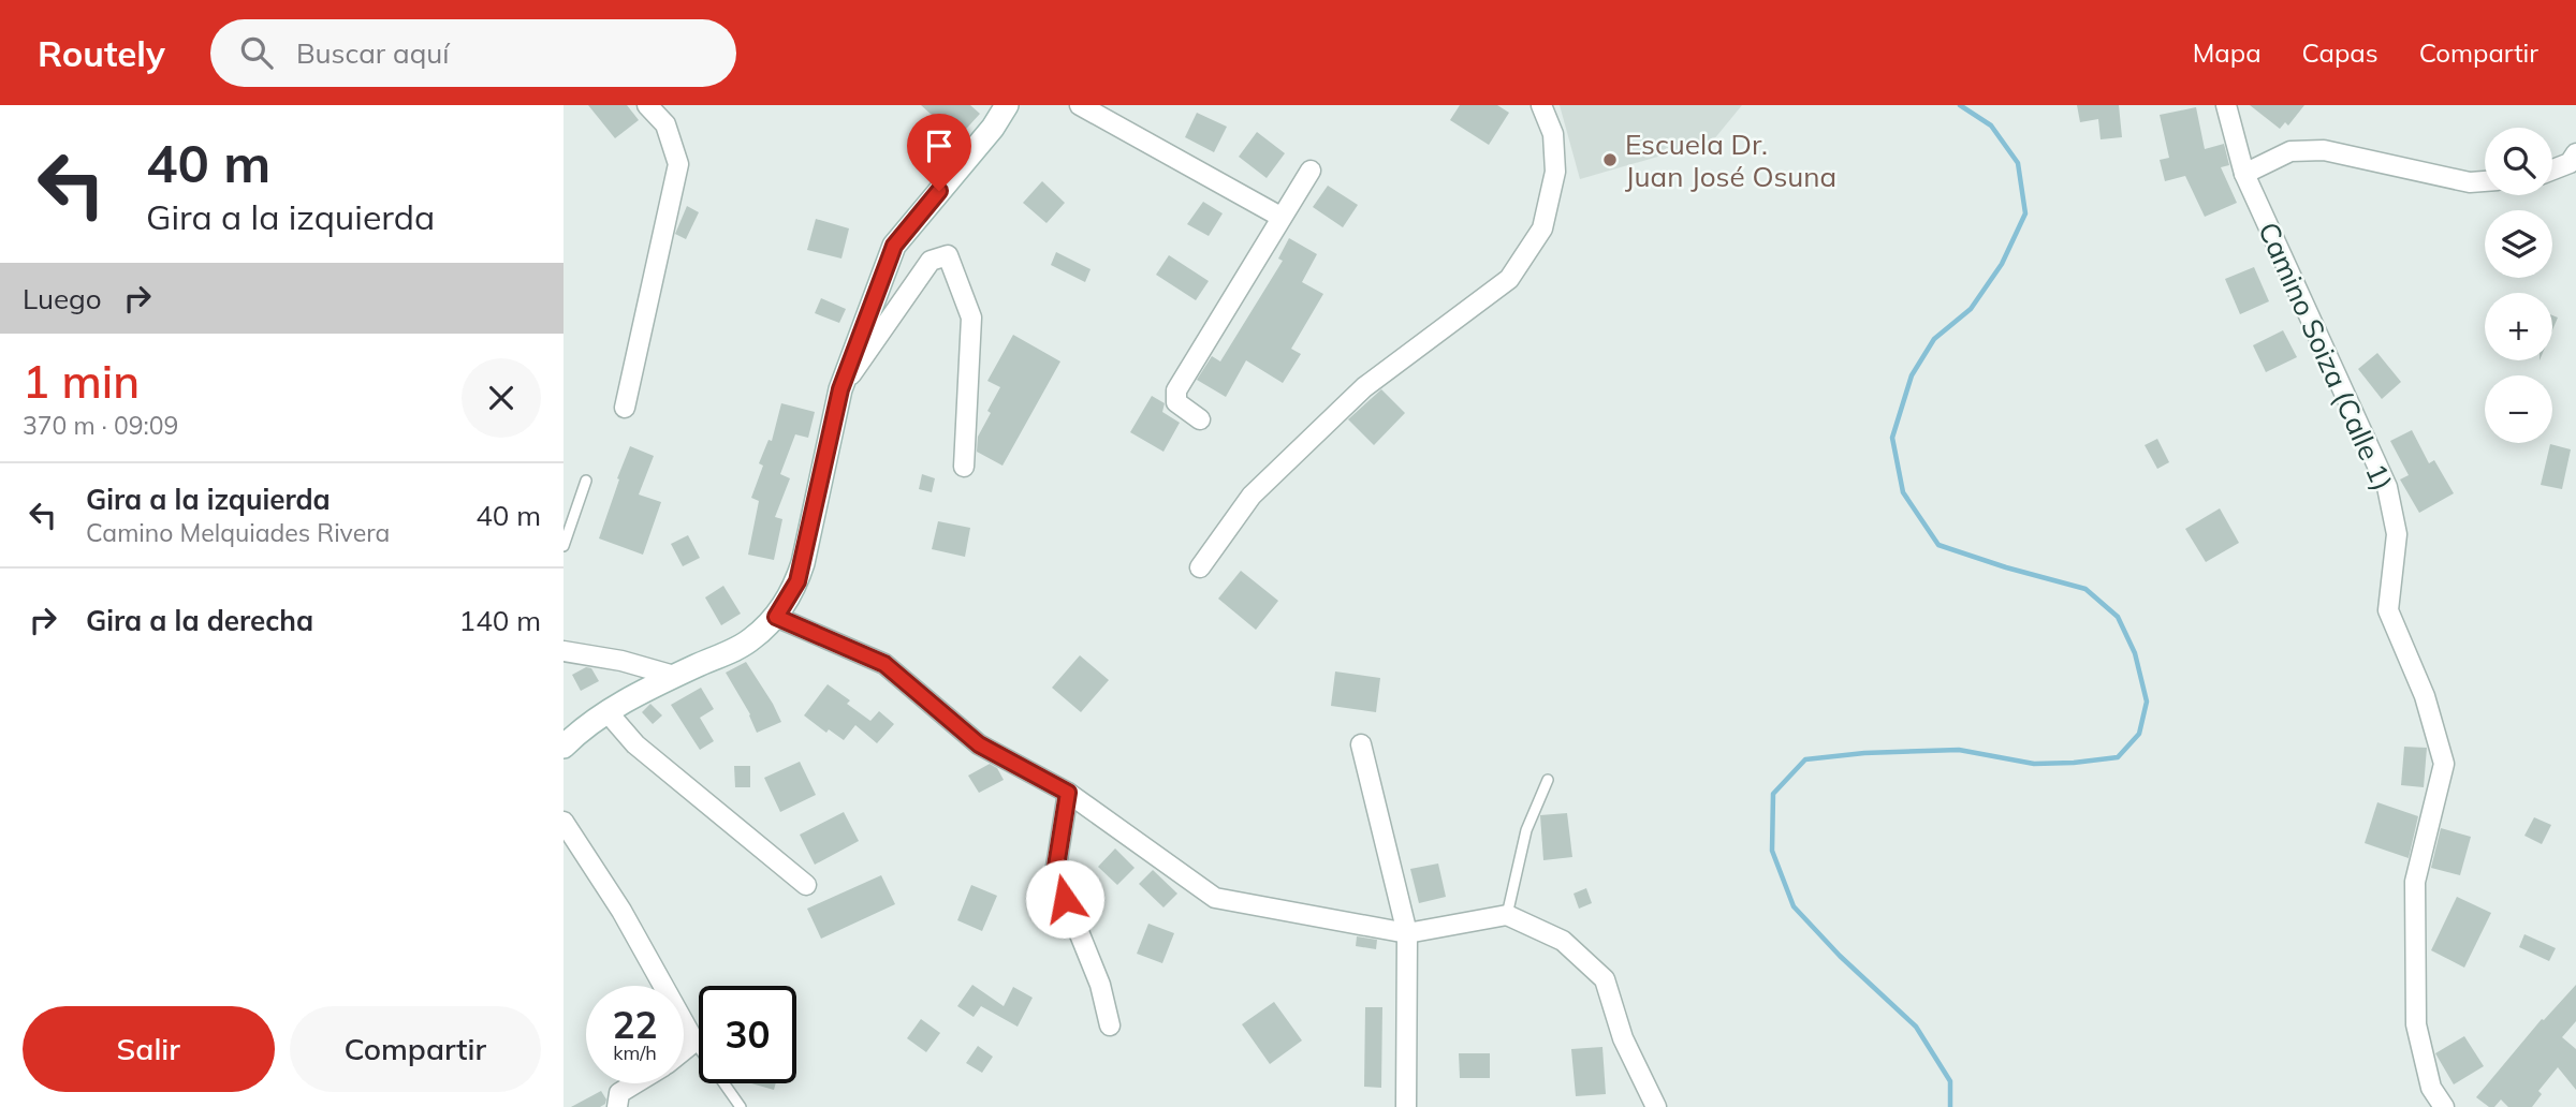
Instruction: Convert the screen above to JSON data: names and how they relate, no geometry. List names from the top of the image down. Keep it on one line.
{"streets":{"street":["Camino Soiza (Calle 1)"]},"places":["Escuela Dr. Juan José Osuna"],"page":{"header":"Routely","search":"Buscar aquí","nav":["Mapa","Capas","Compartir"],"turn":["40 m","Gira a la izquierda"],"map_buttons":["+","−"],"then":"Luego","heading":["1 min","370 m · 09:09"],"list":[{"name":"Gira a la izquierda","note":"Camino Melquiades Rivera","value":"40 m"},{"name":"Gira a la derecha","value":"140 m"}],"speed":"22 km/h","limit":"30","buttons":["Salir","Compartir"]}}
